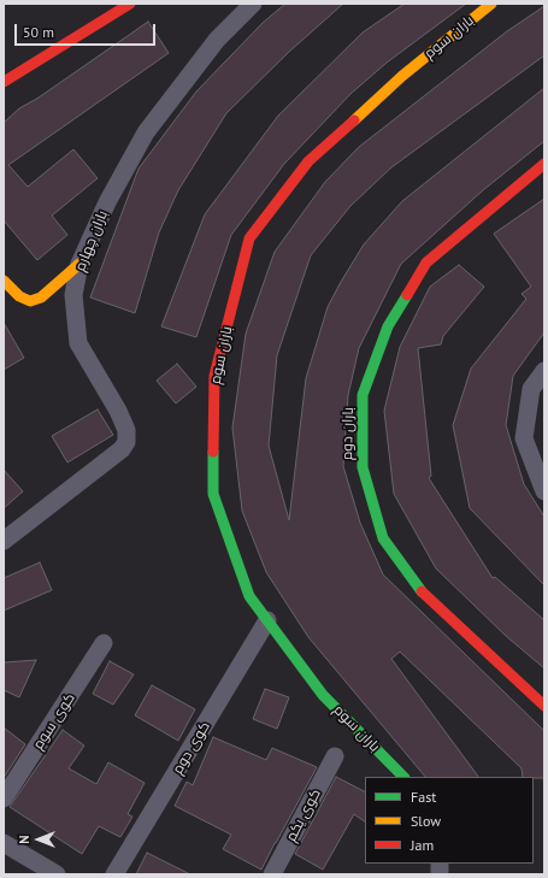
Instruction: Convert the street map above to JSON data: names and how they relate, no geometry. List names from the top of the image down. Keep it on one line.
{"streets":{"street":["باران سوم","باران چهارم","باران دوم","کوی سوم","کوی دوم","کوی یکم"]},"crossings":[["باران سوم","کوی دوم"]],"legend":["Fast","Slow","Jam"],"scale_bar":"50 m","north":"left"}
